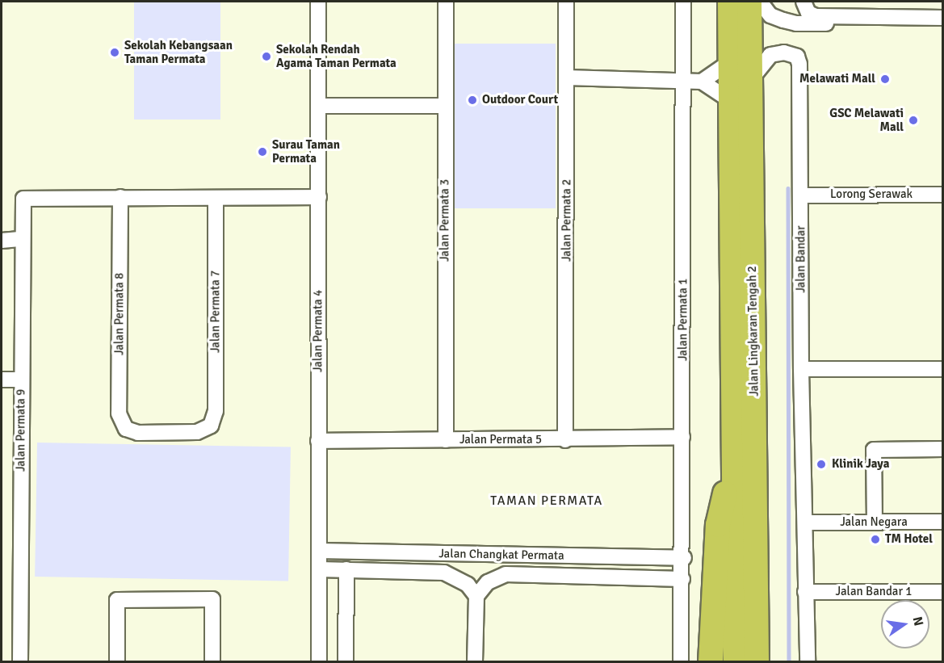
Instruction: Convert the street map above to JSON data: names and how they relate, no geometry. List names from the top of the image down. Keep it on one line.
{"streets":{"highway":["Jalan Lingkaran Tengah 2"],"street":["Lorong Serawak","Jalan Permata 3","Jalan Permata 2","Jalan Bandar","Jalan Permata 7","Jalan Permata 8","Jalan Permata 1","Jalan Permata 4","Jalan Permata 9","Jalan Permata 5","Jalan Negara","Jalan Changkat Permata","Jalan Bandar 1"]},"crossings":[["Lorong Serawak","Jalan Bandar"],["Jalan Permata 3","Jalan Permata 5"],["Jalan Permata 2","Jalan Permata 5"],["Jalan Bandar","Jalan Lingkaran Tengah 2"],["Jalan Bandar","Jalan Negara"],["Jalan Bandar","Jalan Bandar 1"],["Jalan Permata 7","Jalan Permata 8"],["Jalan Permata 8","Jalan Permata 9"],["Jalan Permata 1","Jalan Permata 5"],["Jalan Permata 1","Jalan Changkat Permata"],["Jalan Permata 4","Jalan Permata 5"],["Jalan Permata 4","Jalan Changkat Permata"]],"districts":["TAMAN PERMATA"],"places":["Sekolah Kebangsaan Taman Permata","Sekolah Rendah Agama Taman Permata","Melawati Mall","Outdoor Court","GSC Melawati Mall","Surau Taman Permata","Klinik Jaya","TM Hotel"],"north":"right"}
